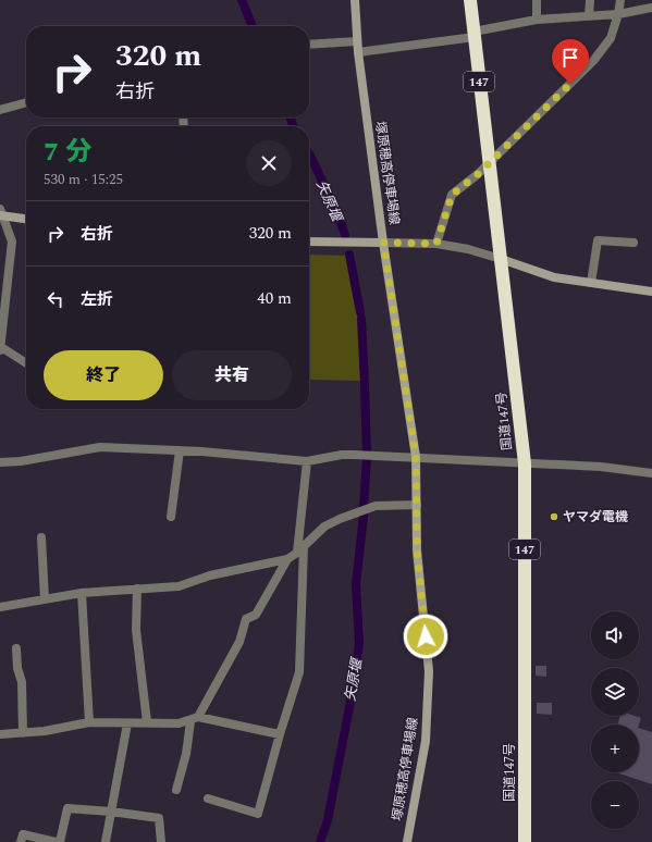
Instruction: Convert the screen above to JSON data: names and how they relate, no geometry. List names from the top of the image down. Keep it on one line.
{"streets":{"highway":["147","国道147号"],"main road":["塚原穂高停車場線"]},"water":["矢原堰"],"places":["ヤマダ電機"],"page":{"turn":["320 m","右折"],"heading":["7 分","530 m · 15:25"],"list":[{"name":"右折","value":"320 m"},{"name":"左折","value":"40 m"}],"buttons":["終了","共有"],"map_buttons":["+","−"]}}
